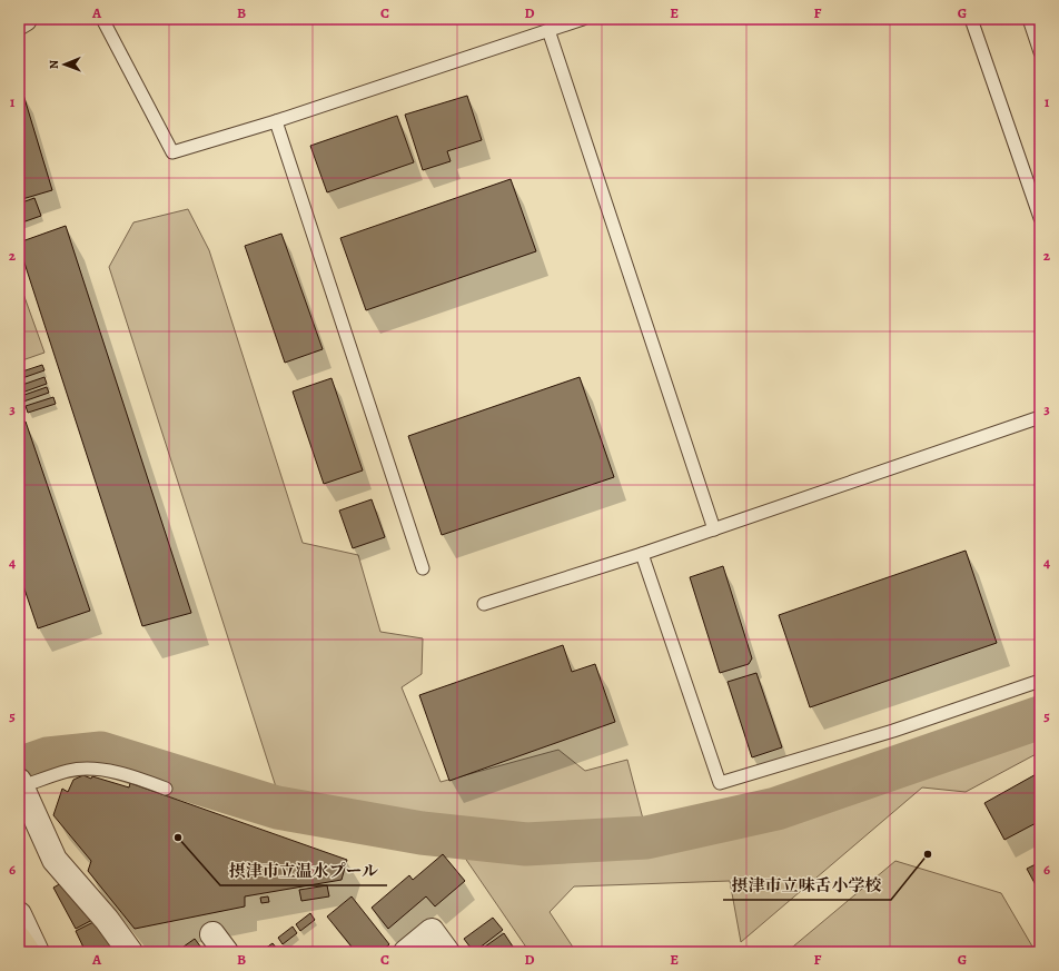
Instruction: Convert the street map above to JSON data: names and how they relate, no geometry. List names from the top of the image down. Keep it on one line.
{"places":["摂津市立温水プール","摂津市立味舌小学校"],"north":"left","grid":{"columns":["A","B","C","D","E","F","G"],"rows":["1","2","3","4","5","6"]}}
